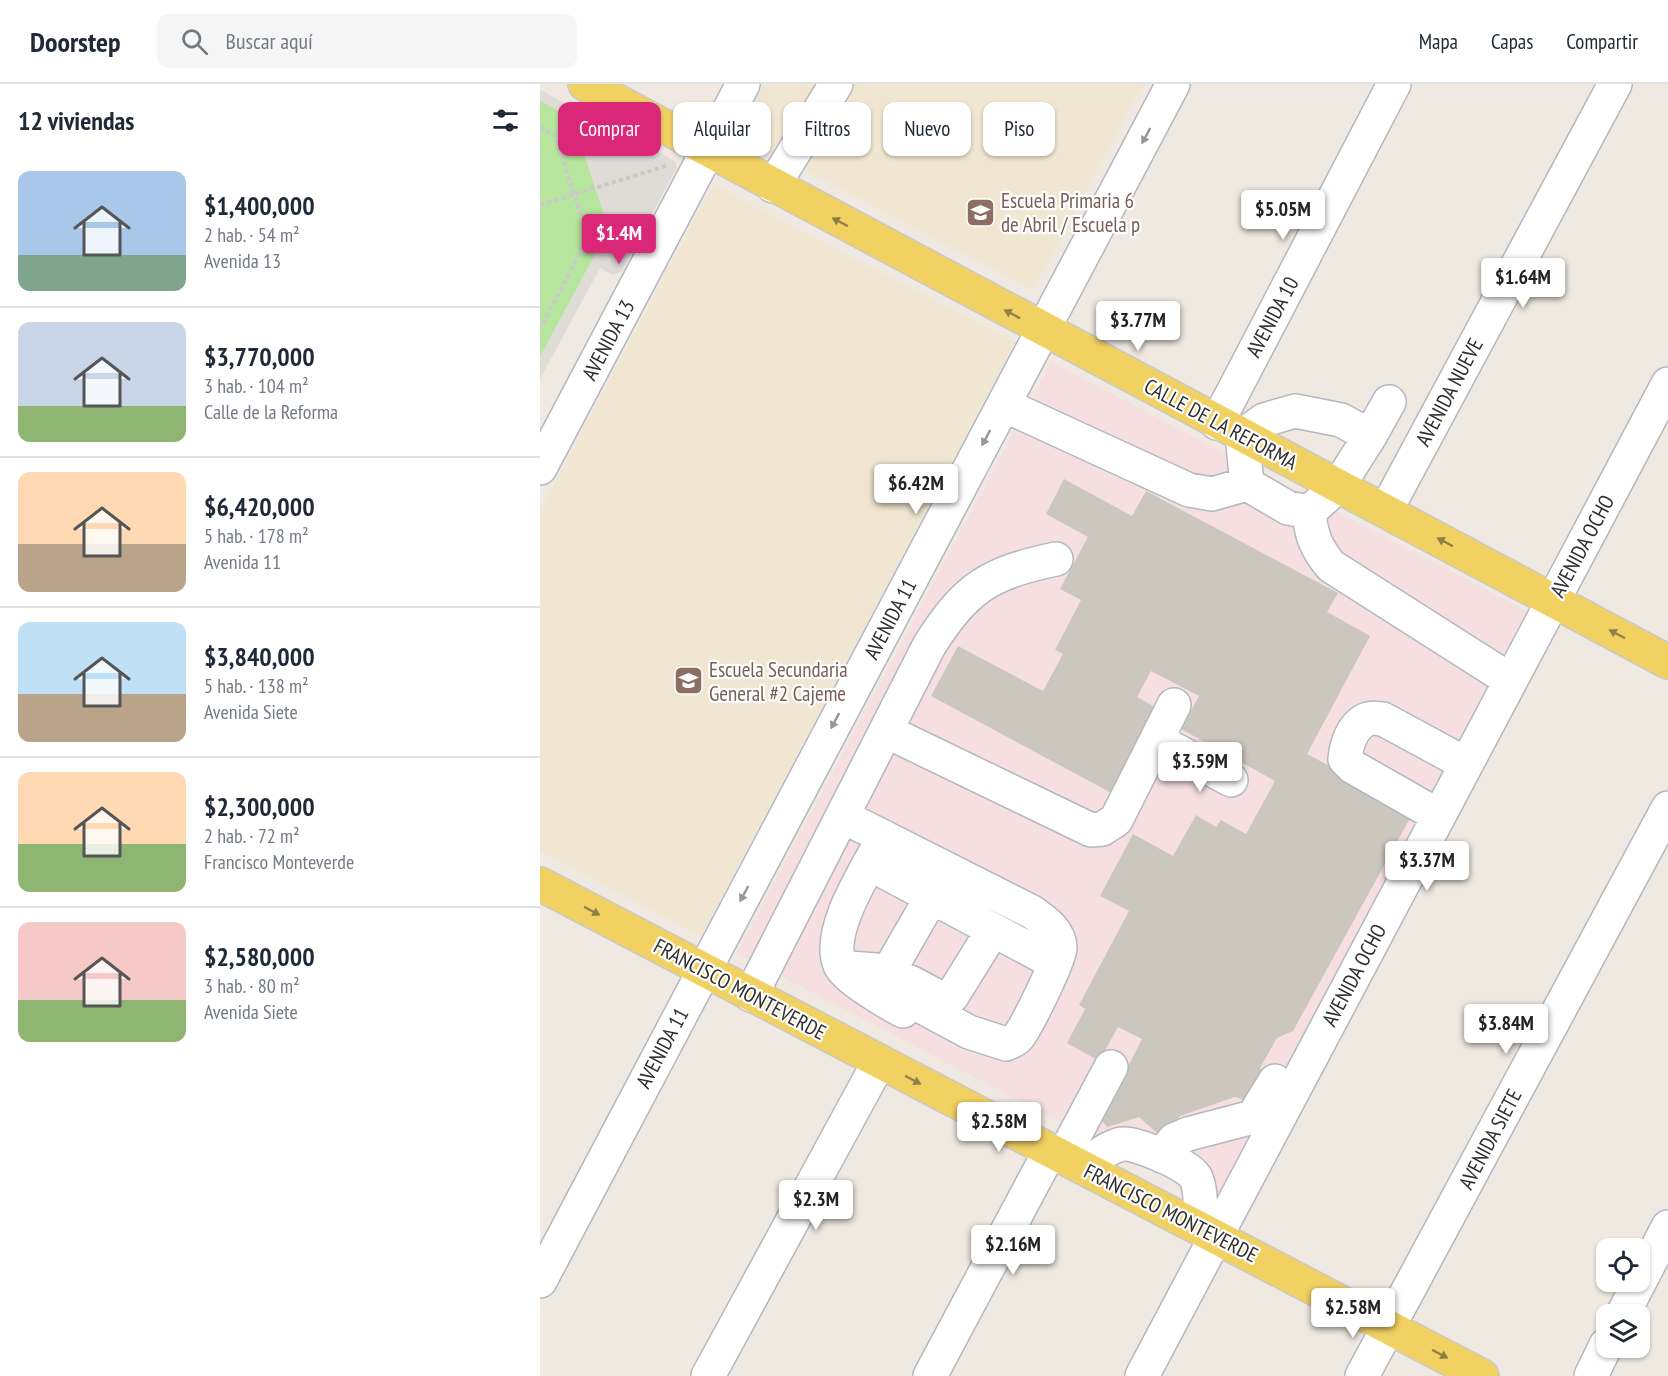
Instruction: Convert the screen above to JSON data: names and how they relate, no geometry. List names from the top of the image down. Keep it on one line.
{"streets":{"main road":["CALLE DE LA REFORMA","FRANCISCO MONTEVERDE"],"street":["AVENIDA 10","AVENIDA 13","AVENIDA NUEVE","AVENIDA OCHO","AVENIDA 11","AVENIDA SIETE"]},"crossings":[["AVENIDA 10","CALLE DE LA REFORMA"],["AVENIDA NUEVE","CALLE DE LA REFORMA"],["CALLE DE LA REFORMA","AVENIDA OCHO"],["CALLE DE LA REFORMA","AVENIDA 11"],["AVENIDA OCHO","FRANCISCO MONTEVERDE"],["AVENIDA 11","FRANCISCO MONTEVERDE"],["FRANCISCO MONTEVERDE","AVENIDA SIETE"]],"one_way":["CALLE DE LA REFORMA","FRANCISCO MONTEVERDE"],"places":{"school or university":["Escuela Primaria 6 de Abril / Escuela p","Escuela Secundaria General #2 Cajeme"]},"page":{"header":"Doorstep","search":"Buscar aquí","nav":["Mapa","Capas","Compartir"],"heading":"12 viviendas","chip":["Comprar","Alquilar","Filtros","Nuevo","Piso"],"list":[{"name":"$1,400,000","note":"2 hab. · 54 m² · Avenida 13"},{"name":"$3,770,000","note":"3 hab. · 104 m² · Calle de la Reforma"},{"name":"$6,420,000","note":"5 hab. · 178 m² · Avenida 11"},{"name":"$3,840,000","note":"5 hab. · 138 m² · Avenida Siete"},{"name":"$2,300,000","note":"2 hab. · 72 m² · Francisco Monteverde"},{"name":"$2,580,000","note":"3 hab. · 80 m² · Avenida Siete"}],"price":["$5.05M","$1.4M","$1.64M","$3.77M","$6.42M","$3.59M","$3.37M","$3.84M","$2.58M","$2.3M","$2.16M","$2.58M"]}}
